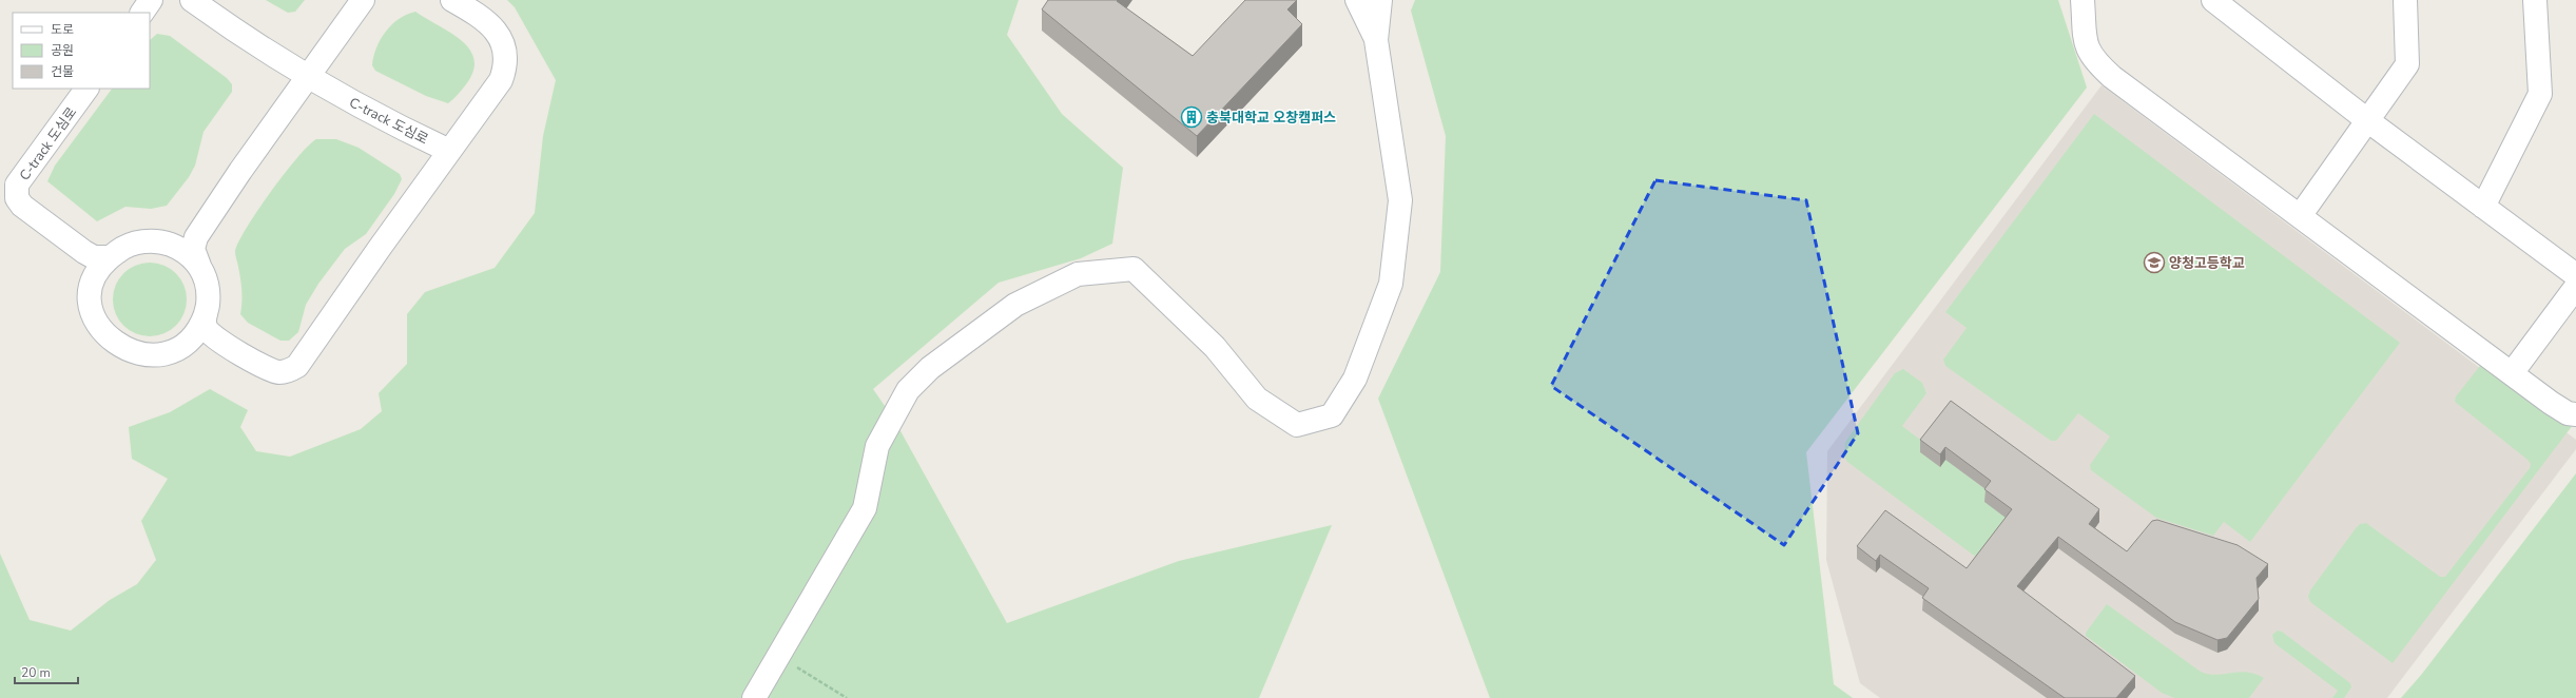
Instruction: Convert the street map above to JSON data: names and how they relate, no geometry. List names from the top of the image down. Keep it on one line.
{"streets":{"street":["C-track 도심로"]},"places":{"building":["충북대학교 오창캠퍼스"],"school or university":["양청고등학교"]},"legend":["도로","공원","건물"],"scale_bar":"20 m"}
